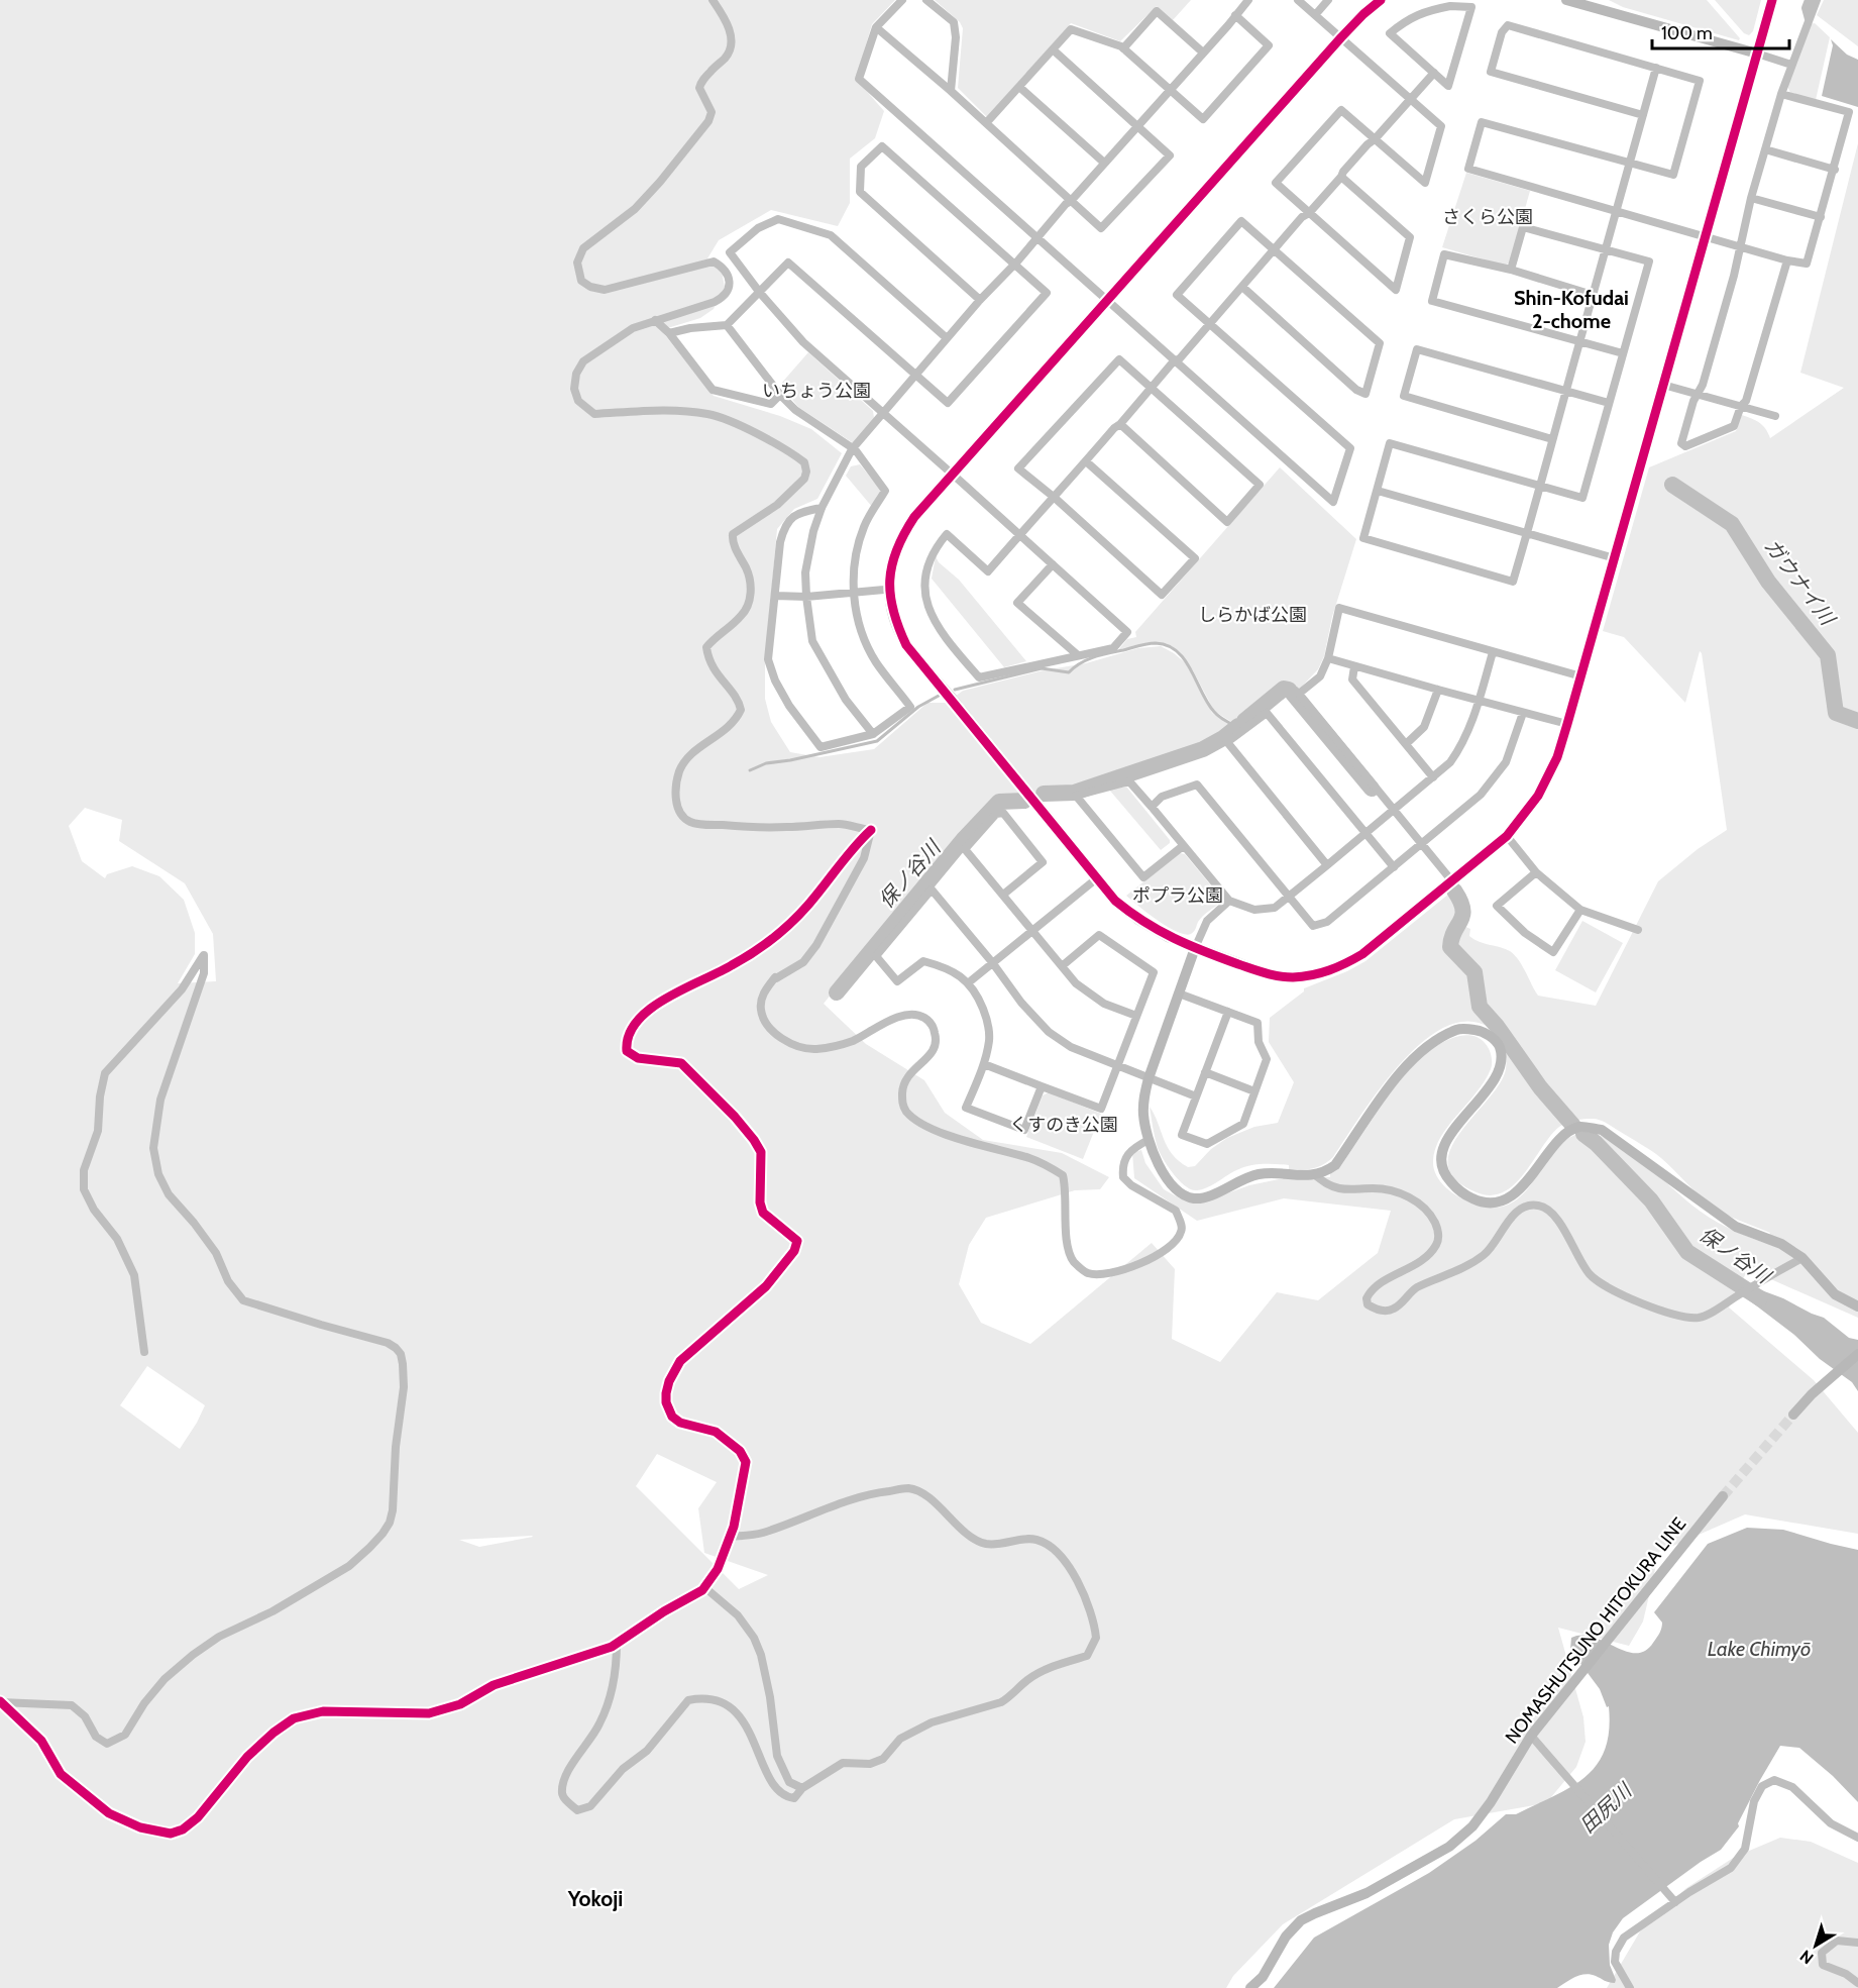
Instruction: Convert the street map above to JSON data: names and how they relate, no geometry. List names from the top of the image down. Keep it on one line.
{"streets":{"street":["NOMASHUTSUNO HITOKURA LINE"]},"districts":["Shin-Kofudai 2-chome","Yokoji"],"water":["ガウナイ川","保ノ谷川","Lake Chimyō","田尻川"],"parks":["さくら公園","いちょう公園","しらかば公園","ポプラ公園","くすのき公園"],"scale_bar":"100 m","north":"bottom left"}
